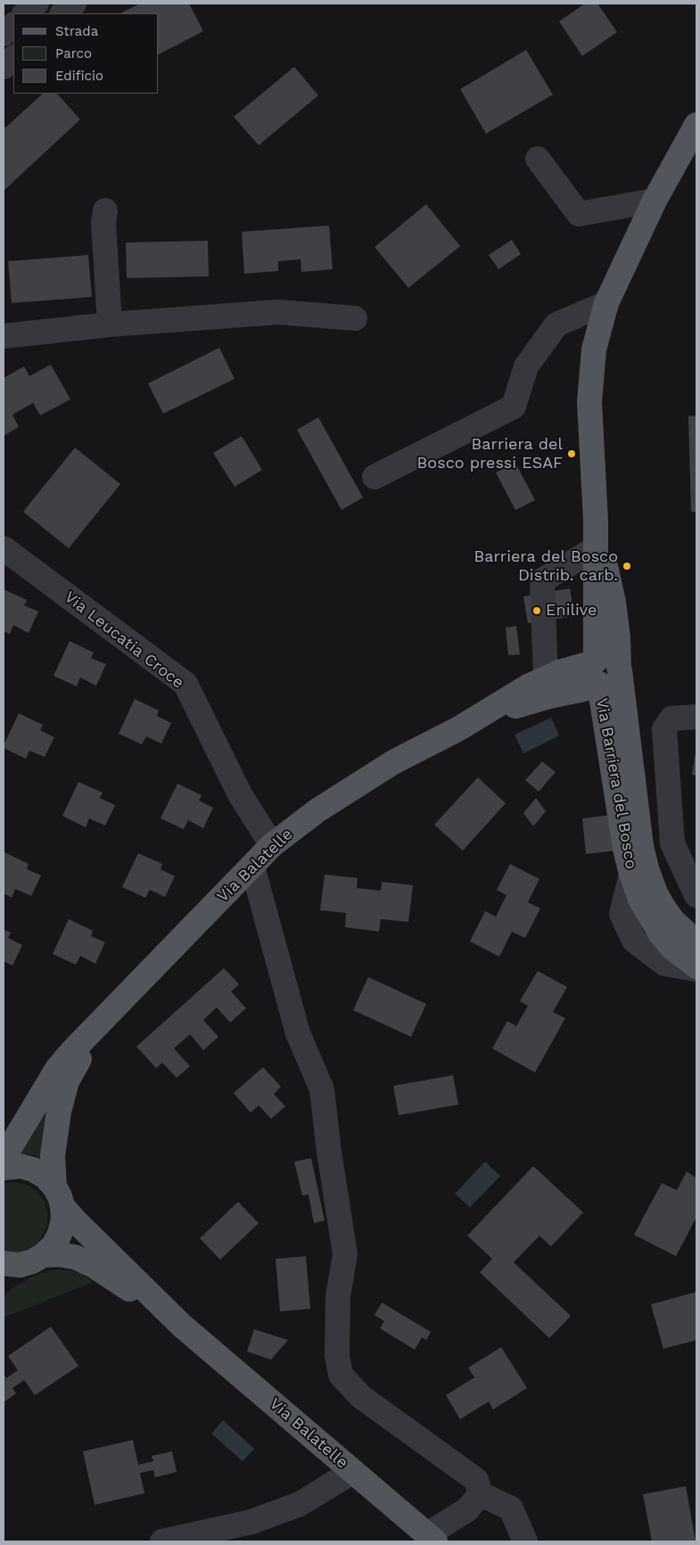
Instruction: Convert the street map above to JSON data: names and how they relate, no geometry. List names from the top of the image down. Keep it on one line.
{"streets":{"main road":["Via Barriera del Bosco","Via Balatelle"],"street":["Via Leucatia Croce"]},"crossings":[["Via Leucatia Croce","Via Balatelle"],["Via Barriera del Bosco","Via Balatelle"]],"places":["Barriera del Bosco pressi ESAF","Barriera del Bosco Distrib. carb.","Enilive"],"legend":["Strada","Parco","Edificio"]}
